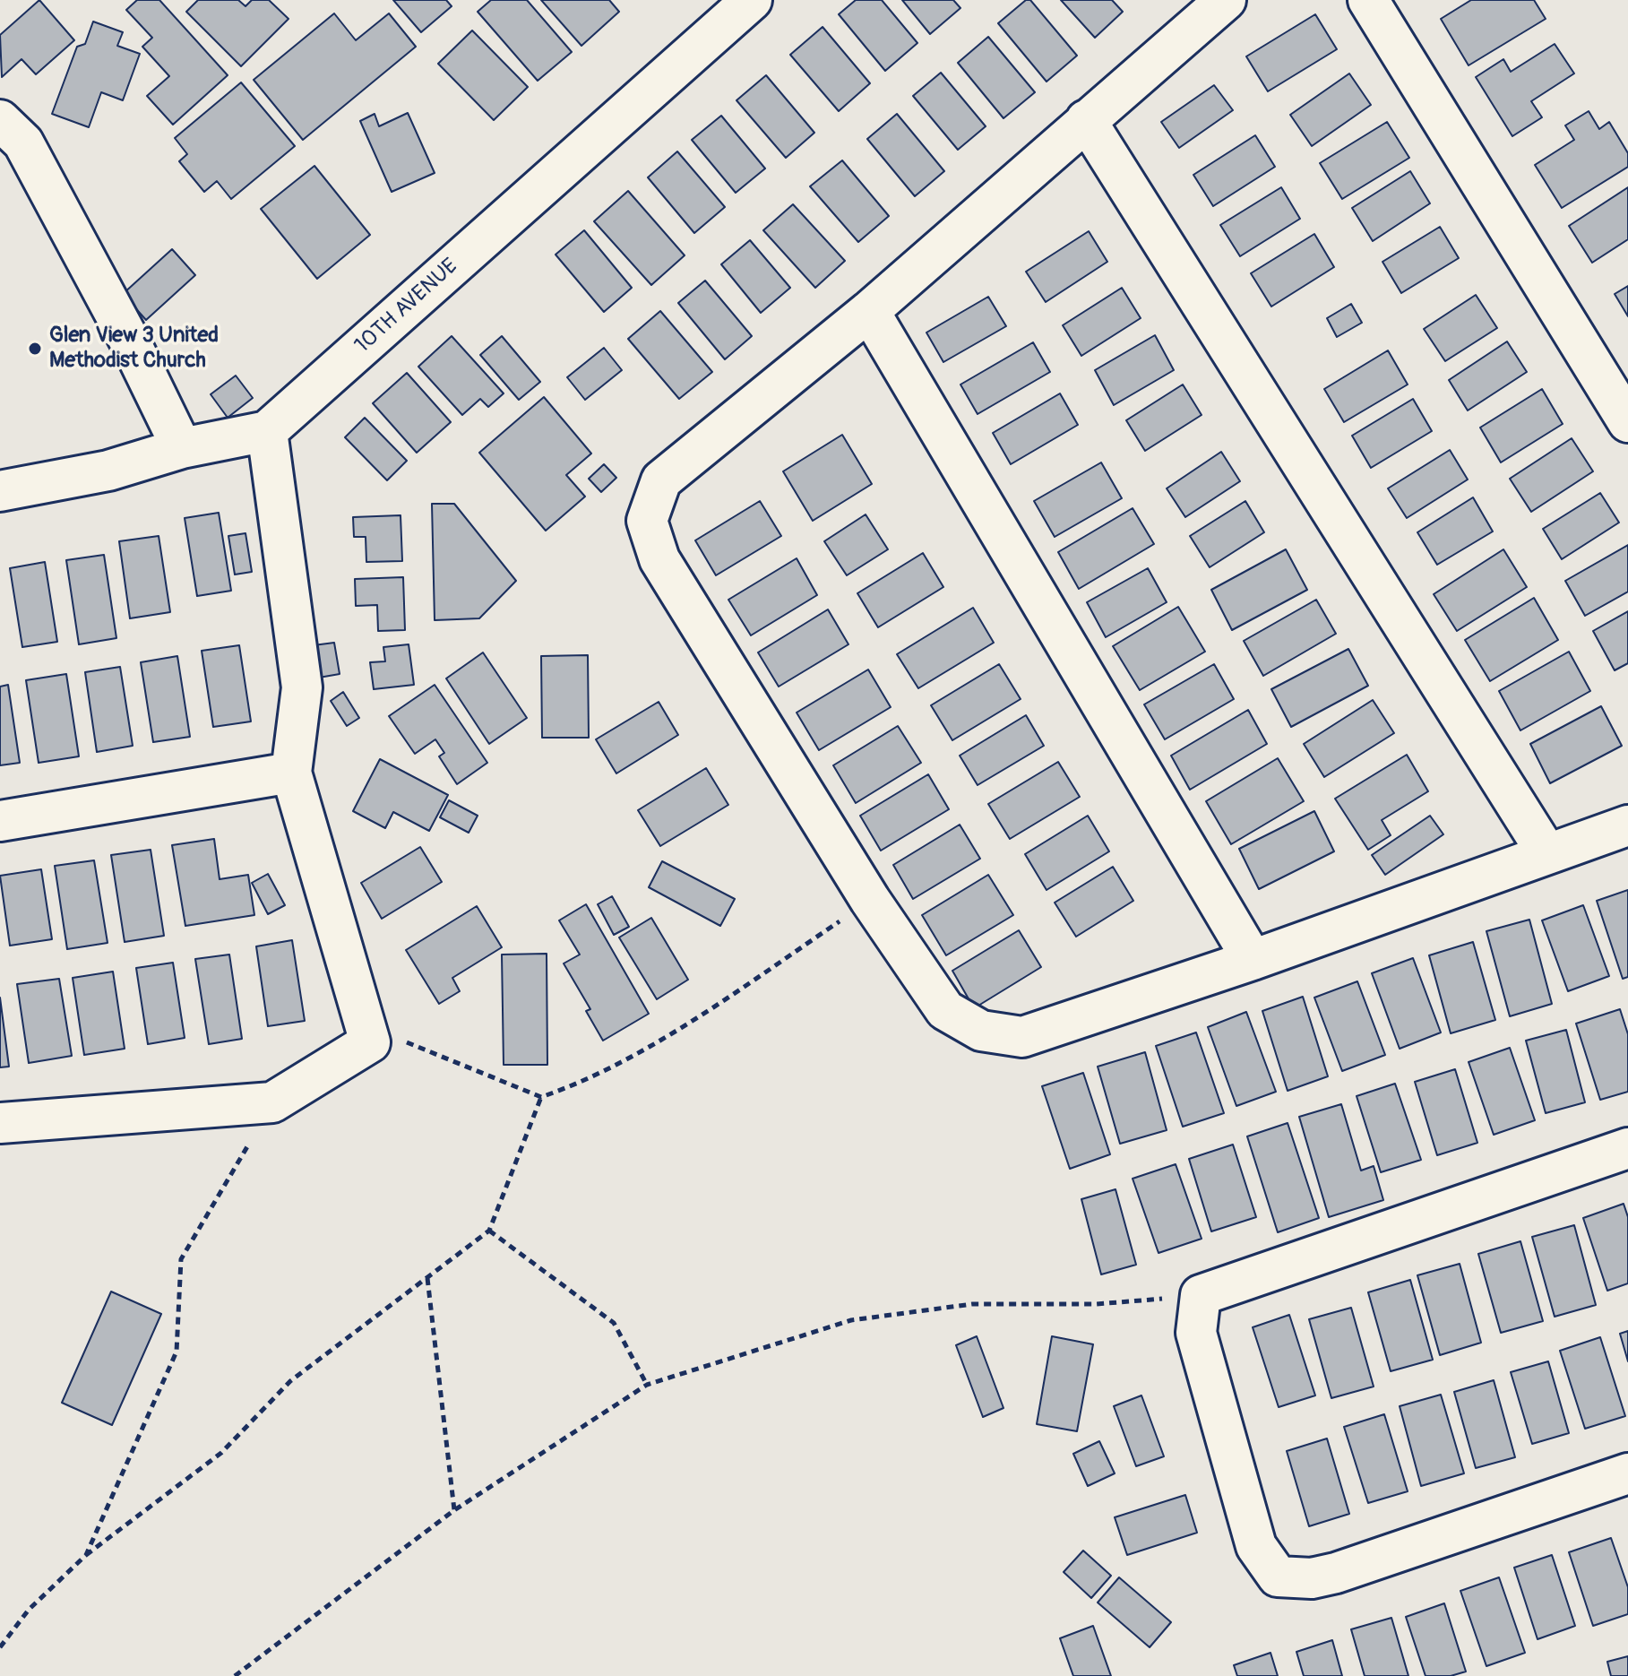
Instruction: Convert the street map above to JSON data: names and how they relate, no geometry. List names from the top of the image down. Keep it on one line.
{"streets":{"street":["10TH AVENUE"]},"places":["Glen View 3 United Methodist Church"]}
